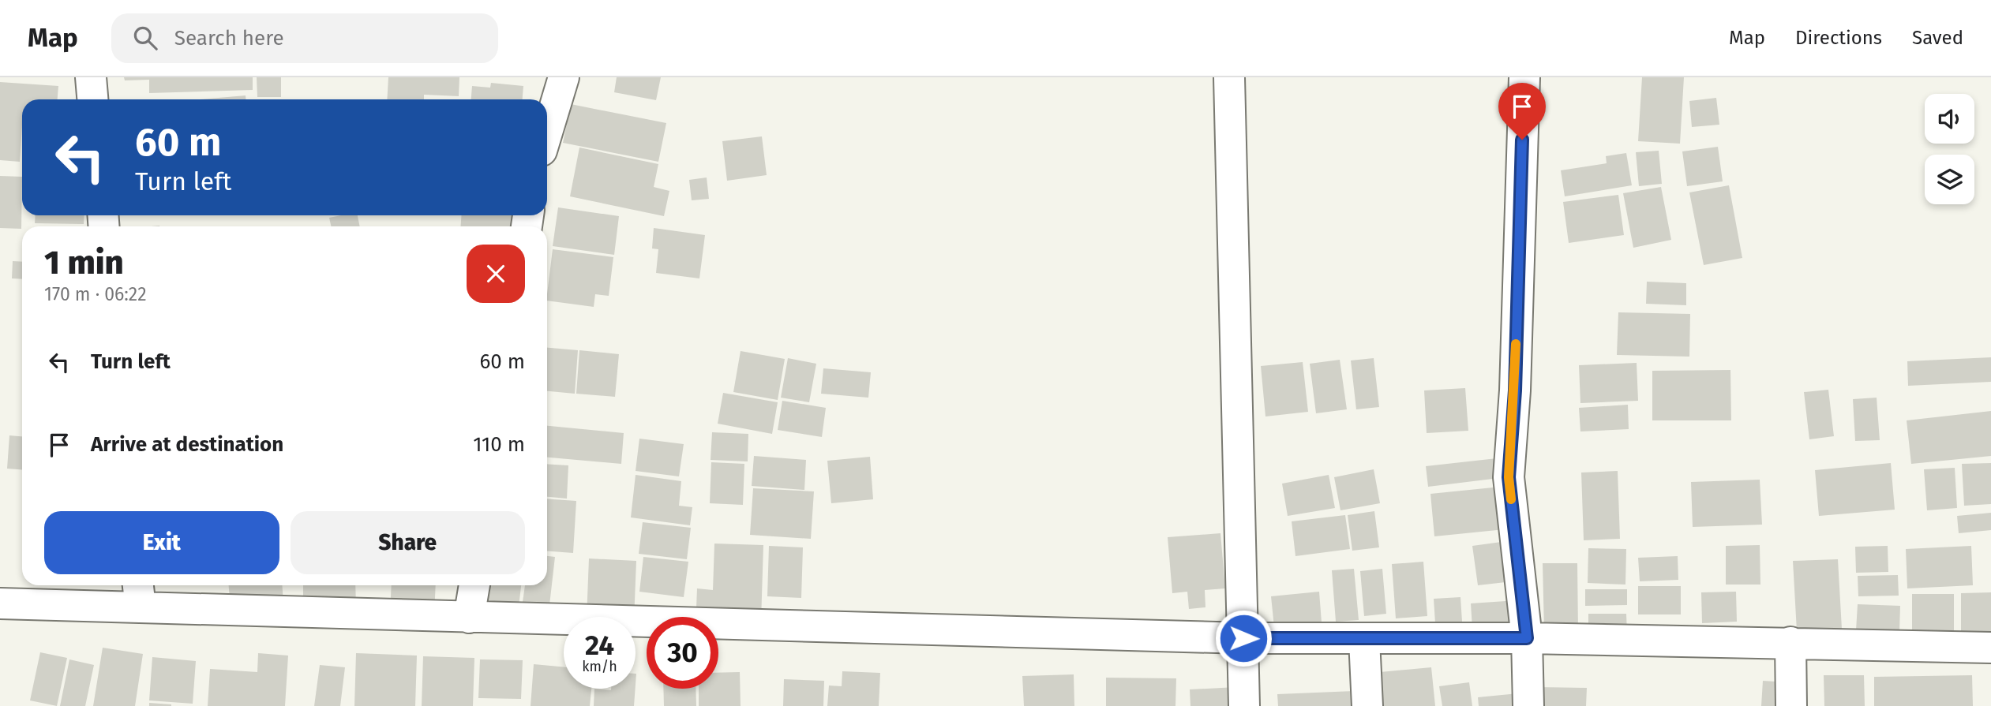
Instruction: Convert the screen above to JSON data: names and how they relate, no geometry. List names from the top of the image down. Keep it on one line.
{"page":{"header":"Map","search":"Search here","nav":["Map","Directions","Saved"],"turn":["60 m","Turn left"],"heading":["1 min","170 m · 06:22"],"list":[{"name":"Turn left","value":"60 m"},{"name":"Arrive at destination","value":"110 m"}],"buttons":["Exit","Share"],"speed":"24 km/h","limit":"30"}}
